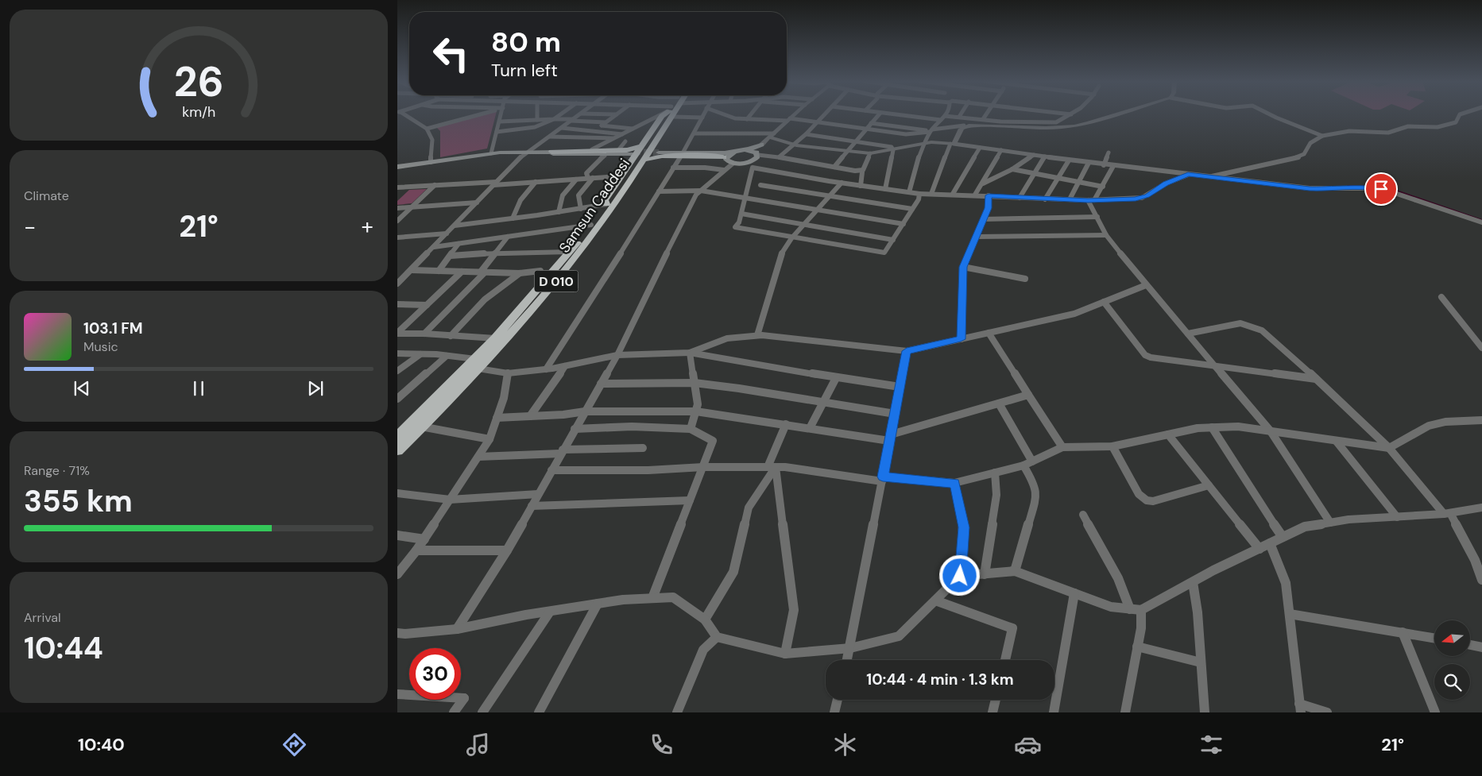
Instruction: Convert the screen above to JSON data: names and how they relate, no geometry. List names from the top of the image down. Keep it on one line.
{"streets":{"highway":["Samsun Caddesi","D 010"]},"north":"left","page":{"turn":["80 m","Turn left"],"tile":["Climate",["Range · 71%","355 km"],["Arrival","10:44"]],"heat":["−","21°","+"],"song":["103.1 FM","Music"],"limit":"30","trip":"10:44 · 4 min · 1.3 km","tabs":["10:40","21°"],"gauge":["26","km/h"]}}
